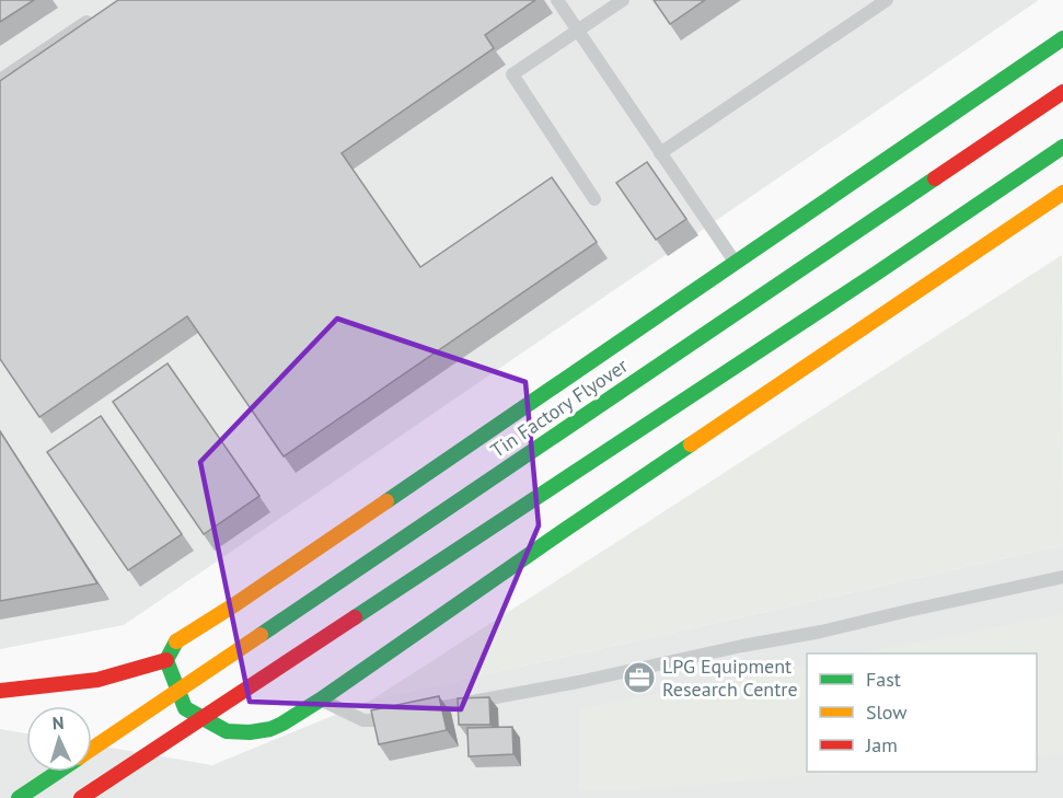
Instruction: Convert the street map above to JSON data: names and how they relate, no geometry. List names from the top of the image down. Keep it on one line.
{"streets":{"main road":["Tin Factory Flyover"]},"places":{"office":["LPG Equipment Research Centre"]},"legend":["Fast","Slow","Jam"],"north":"top"}
